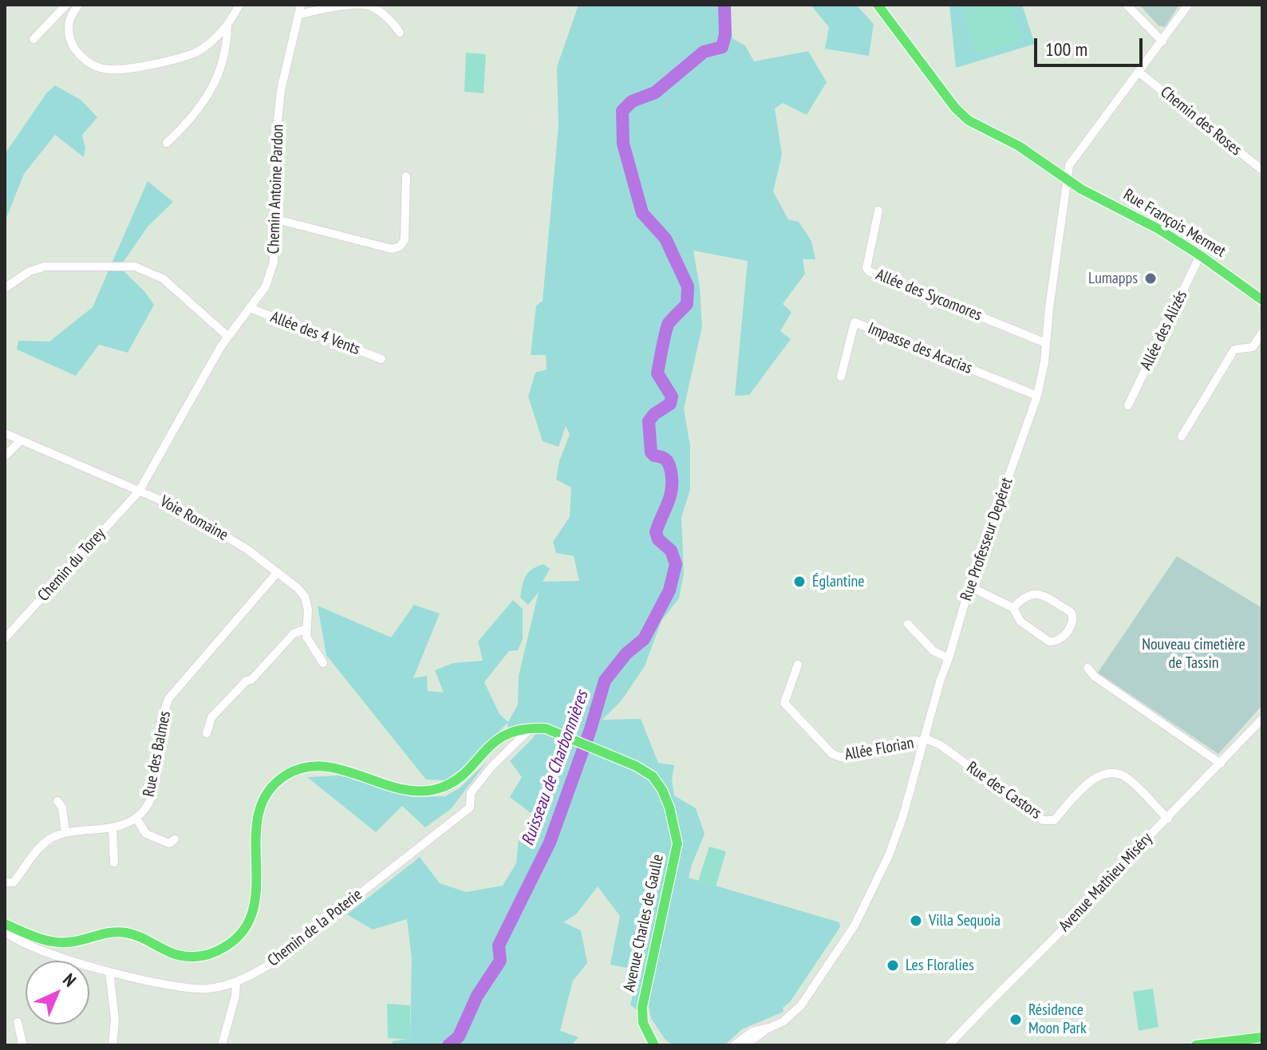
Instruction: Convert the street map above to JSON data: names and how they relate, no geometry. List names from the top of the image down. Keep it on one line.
{"streets":{"main road":["Rue François Mermet","Avenue Charles de Gaulle"],"street":["Chemin des Roses","Chemin Antoine Pardon","Allée des Sycomores","Allée des Alizés","Allée des 4 Vents","Impasse des Acacias","Voie Romaine","Rue Professeur Depéret","Chemin du Torey","Allée Florian","Rue des Balmes","Rue des Castors","Avenue Mathieu Miséry","Chemin de la Poterie"]},"crossings":[["Chemin des Roses","Rue Professeur Depéret"],["Chemin Antoine Pardon","Allée des 4 Vents"],["Chemin Antoine Pardon","Voie Romaine"],["Chemin Antoine Pardon","Chemin du Torey"],["Rue François Mermet","Allée des Alizés"],["Rue François Mermet","Rue Professeur Depéret"],["Allée des Sycomores","Rue Professeur Depéret"],["Impasse des Acacias","Rue Professeur Depéret"],["Voie Romaine","Chemin du Torey"],["Voie Romaine","Rue des Balmes"],["Rue Professeur Depéret","Allée Florian"],["Rue Professeur Depéret","Rue des Castors"],["Allée Florian","Rue des Castors"],["Rue des Castors","Avenue Mathieu Miséry"],["Avenue Charles de Gaulle","Chemin de la Poterie"]],"water":["Ruisseau de Charbonnières"],"parks":["Nouveau cimetière de Tassin"],"places":["Lumapps","Églantine","Villa Sequoia","Les Floralies","Résidence Moon Park"],"scale_bar":"100 m","north":"top right"}
